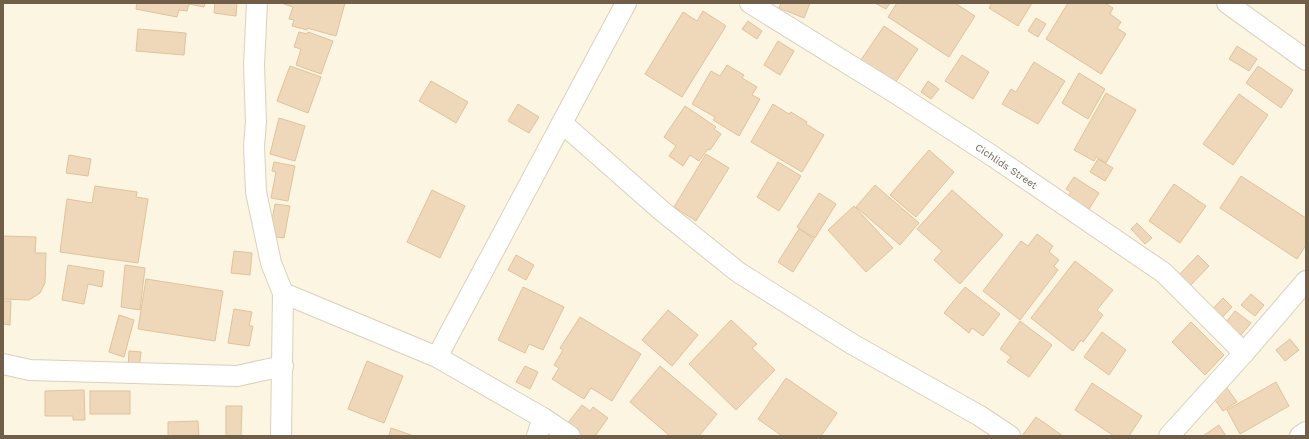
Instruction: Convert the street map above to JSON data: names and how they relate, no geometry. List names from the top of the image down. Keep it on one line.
{"streets":{"street":["Cichlids Street"]}}
